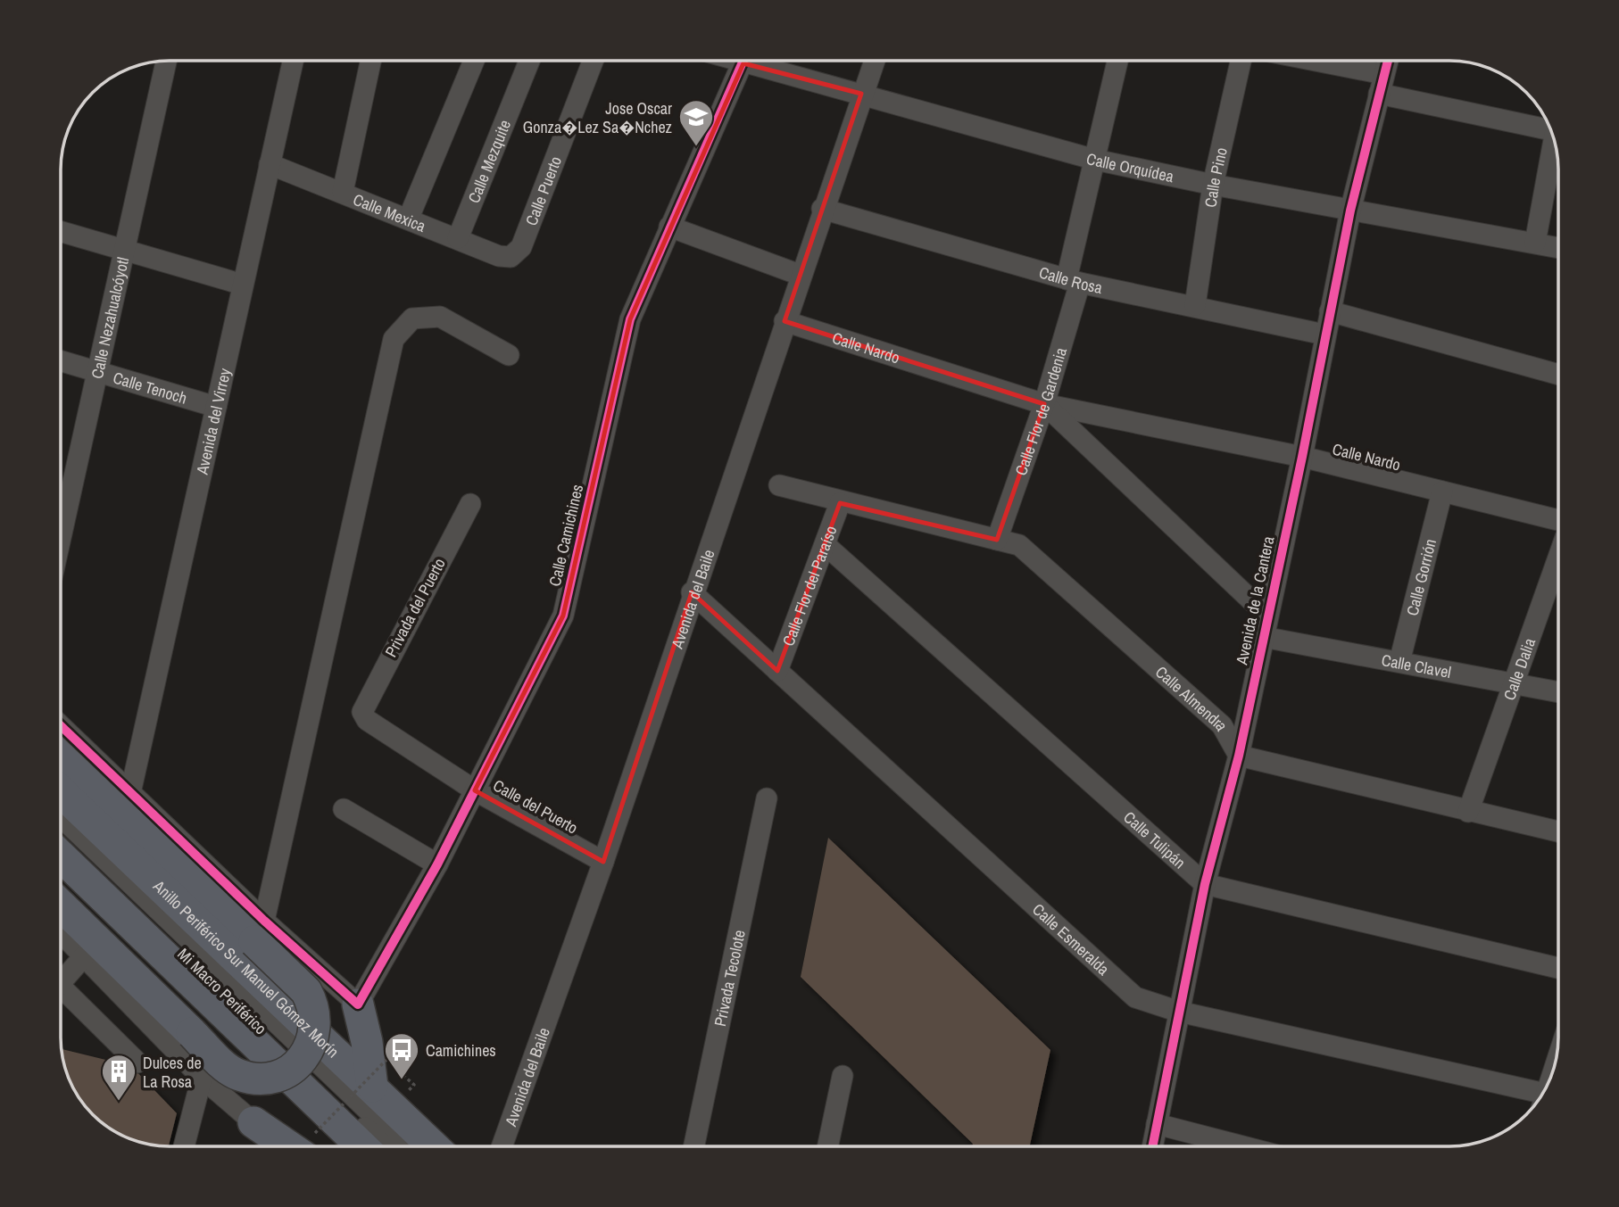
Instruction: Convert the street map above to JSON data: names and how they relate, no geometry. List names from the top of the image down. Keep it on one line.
{"streets":{"highway":["Anillo Periférico Sur Manuel Gómez Morín"],"street":["Calle Mezquite","Calle Orquídea","Calle Pino","Calle Puerto","Calle Mexica","Calle Rosa","Calle Nezahualcóyotl","Calle Nardo","Calle Tenoch","Calle Flor de Gardenia","Avenida del Virrey","Calle Camichines","Calle Gorrión","Calle Flor del Paraíso","Avenida del Baile","Avenida de la Cantera","Privada del Puerto","Calle Clavel","Calle Dalia","Calle Almendra","Calle del Puerto","Calle Tulipán","Calle Esmeralda","Privada Tecolote","Mi Macro Periférico"]},"crossings":[["Calle Mezquite","Calle Mexica"],["Calle Orquídea","Calle Pino"],["Calle Orquídea","Calle Flor de Gardenia"],["Calle Orquídea","Avenida del Baile"],["Calle Orquídea","Avenida de la Cantera"],["Calle Pino","Calle Rosa"],["Calle Puerto","Calle Mexica"],["Calle Mexica","Avenida del Virrey"],["Calle Rosa","Calle Flor de Gardenia"],["Calle Rosa","Avenida del Baile"],["Calle Rosa","Avenida de la Cantera"],["Calle Nezahualcóyotl","Calle Tenoch"],["Calle Nardo","Calle Flor de Gardenia"],["Calle Nardo","Calle Gorrión"],["Calle Nardo","Avenida del Baile"],["Calle Nardo","Avenida de la Cantera"],["Calle Tenoch","Avenida del Virrey"],["Calle Flor de Gardenia","Calle Almendra"],["Calle Camichines","Calle del Puerto"],["Calle Gorrión","Calle Clavel"],["Calle Flor del Paraíso","Calle Almendra"],["Calle Flor del Paraíso","Calle Tulipán"],["Calle Flor del Paraíso","Calle Esmeralda"],["Avenida del Baile","Calle del Puerto"],["Avenida del Baile","Calle Esmeralda"],["Avenida de la Cantera","Calle Clavel"],["Avenida de la Cantera","Calle Almendra"],["Avenida de la Cantera","Calle Tulipán"],["Avenida de la Cantera","Calle Esmeralda"],["Privada del Puerto","Calle del Puerto"],["Calle Clavel","Calle Dalia"]],"places":{"school or university":["Jose Oscar Gonza�Lez Sa�Nchez"],"bus stop":["Camichines"],"building":["Dulces de La Rosa"]}}
